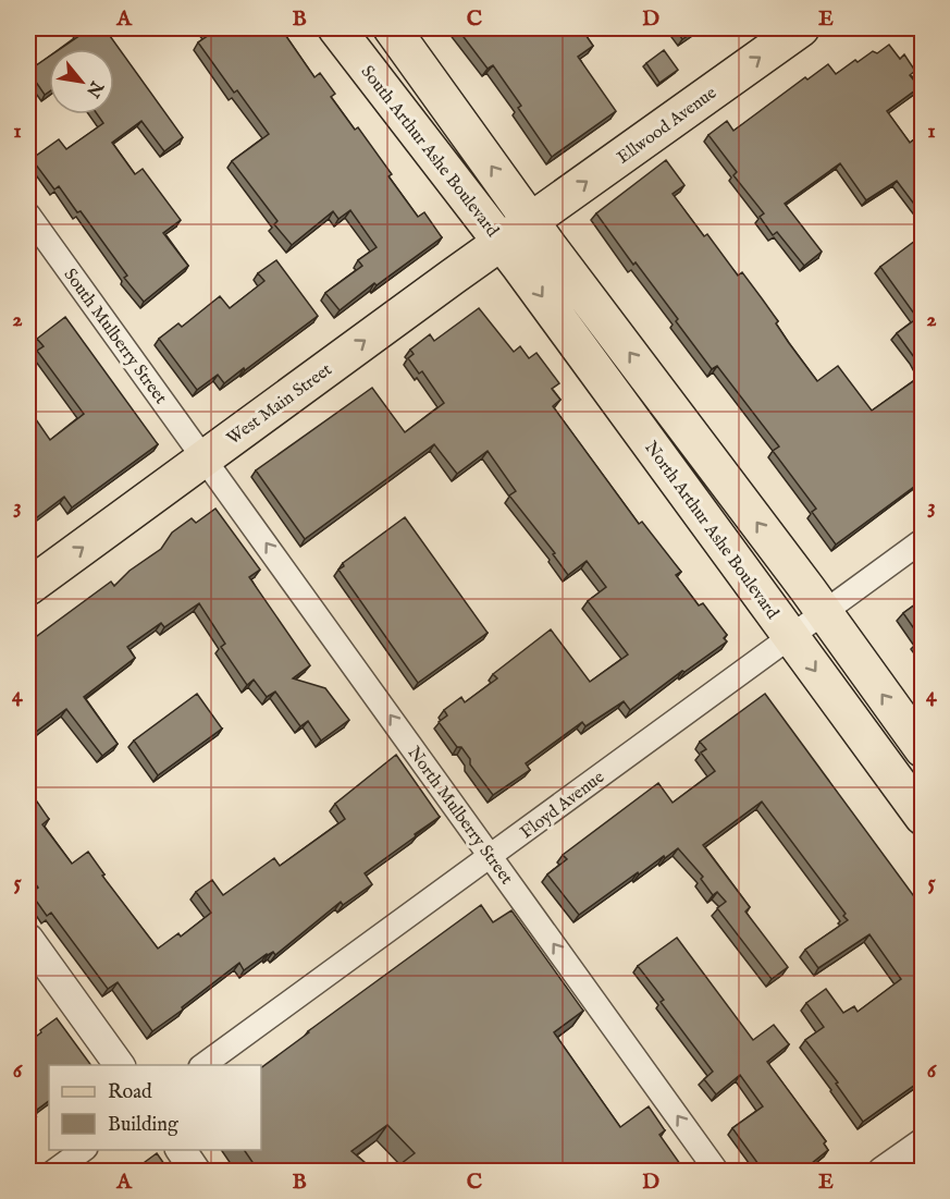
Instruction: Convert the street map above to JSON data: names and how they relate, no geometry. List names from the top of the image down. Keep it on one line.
{"streets":{"main road":["Ellwood Avenue","South Arthur Ashe Boulevard","West Main Street","North Arthur Ashe Boulevard"],"street":["South Mulberry Street","Floyd Avenue","North Mulberry Street"]},"crossings":[["Ellwood Avenue","South Arthur Ashe Boulevard"],["Ellwood Avenue","West Main Street"],["South Arthur Ashe Boulevard","West Main Street"],["South Arthur Ashe Boulevard","North Arthur Ashe Boulevard"],["South Mulberry Street","West Main Street"],["South Mulberry Street","North Mulberry Street"],["West Main Street","North Arthur Ashe Boulevard"],["West Main Street","North Mulberry Street"],["North Arthur Ashe Boulevard","Floyd Avenue"],["Floyd Avenue","North Mulberry Street"]],"one_way":["Ellwood Avenue","West Main Street","North Mulberry Street"],"legend":["Road","Building"],"north":"bottom right","grid":{"columns":["A","B","C","D","E"],"rows":["1","2","3","4","5","6"]}}
